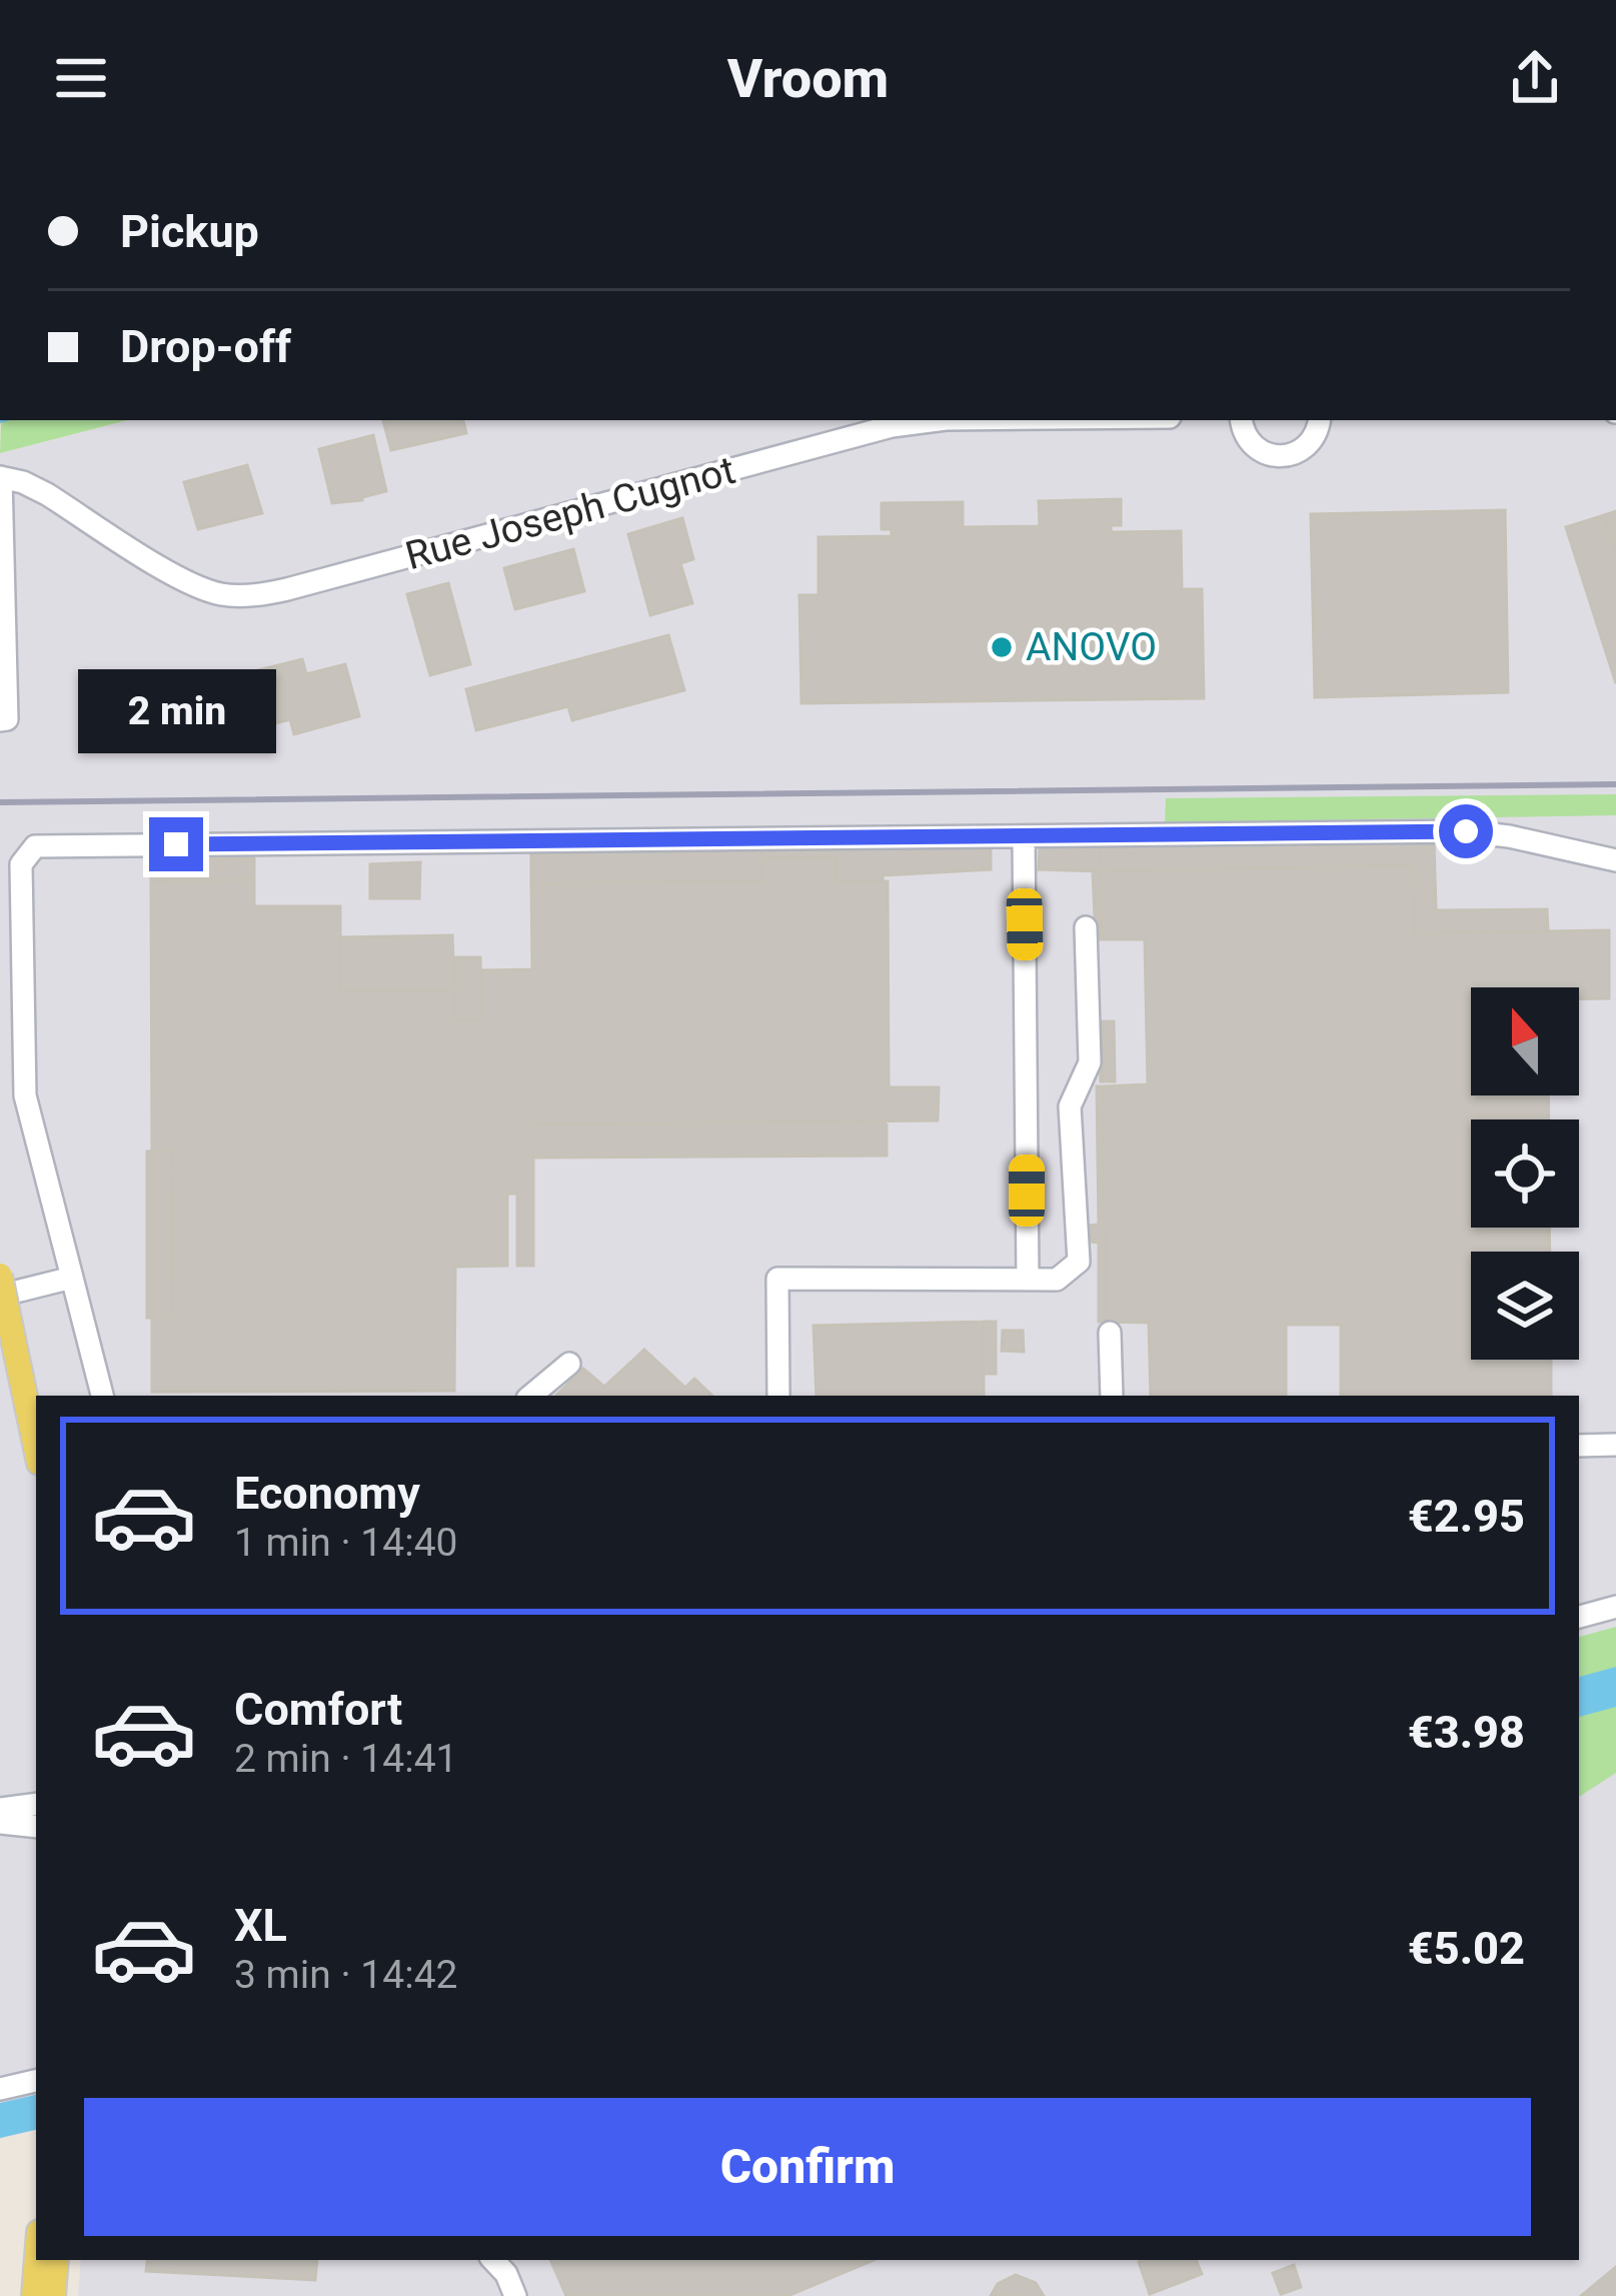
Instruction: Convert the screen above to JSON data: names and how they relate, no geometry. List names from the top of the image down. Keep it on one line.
{"streets":{"street":["Rue Joseph Cugnot"]},"places":["ANOVO"],"north":"top","page":{"header":"Vroom","banner":["Pickup","Drop-off"],"bubble":"2 min","list":[{"name":"Economy","note":"1 min · 14:40","value":"€2.95"},{"name":"Comfort","note":"2 min · 14:41","value":"€3.98"},{"name":"XL","note":"3 min · 14:42","value":"€5.02"}],"buttons":"Confirm"}}
